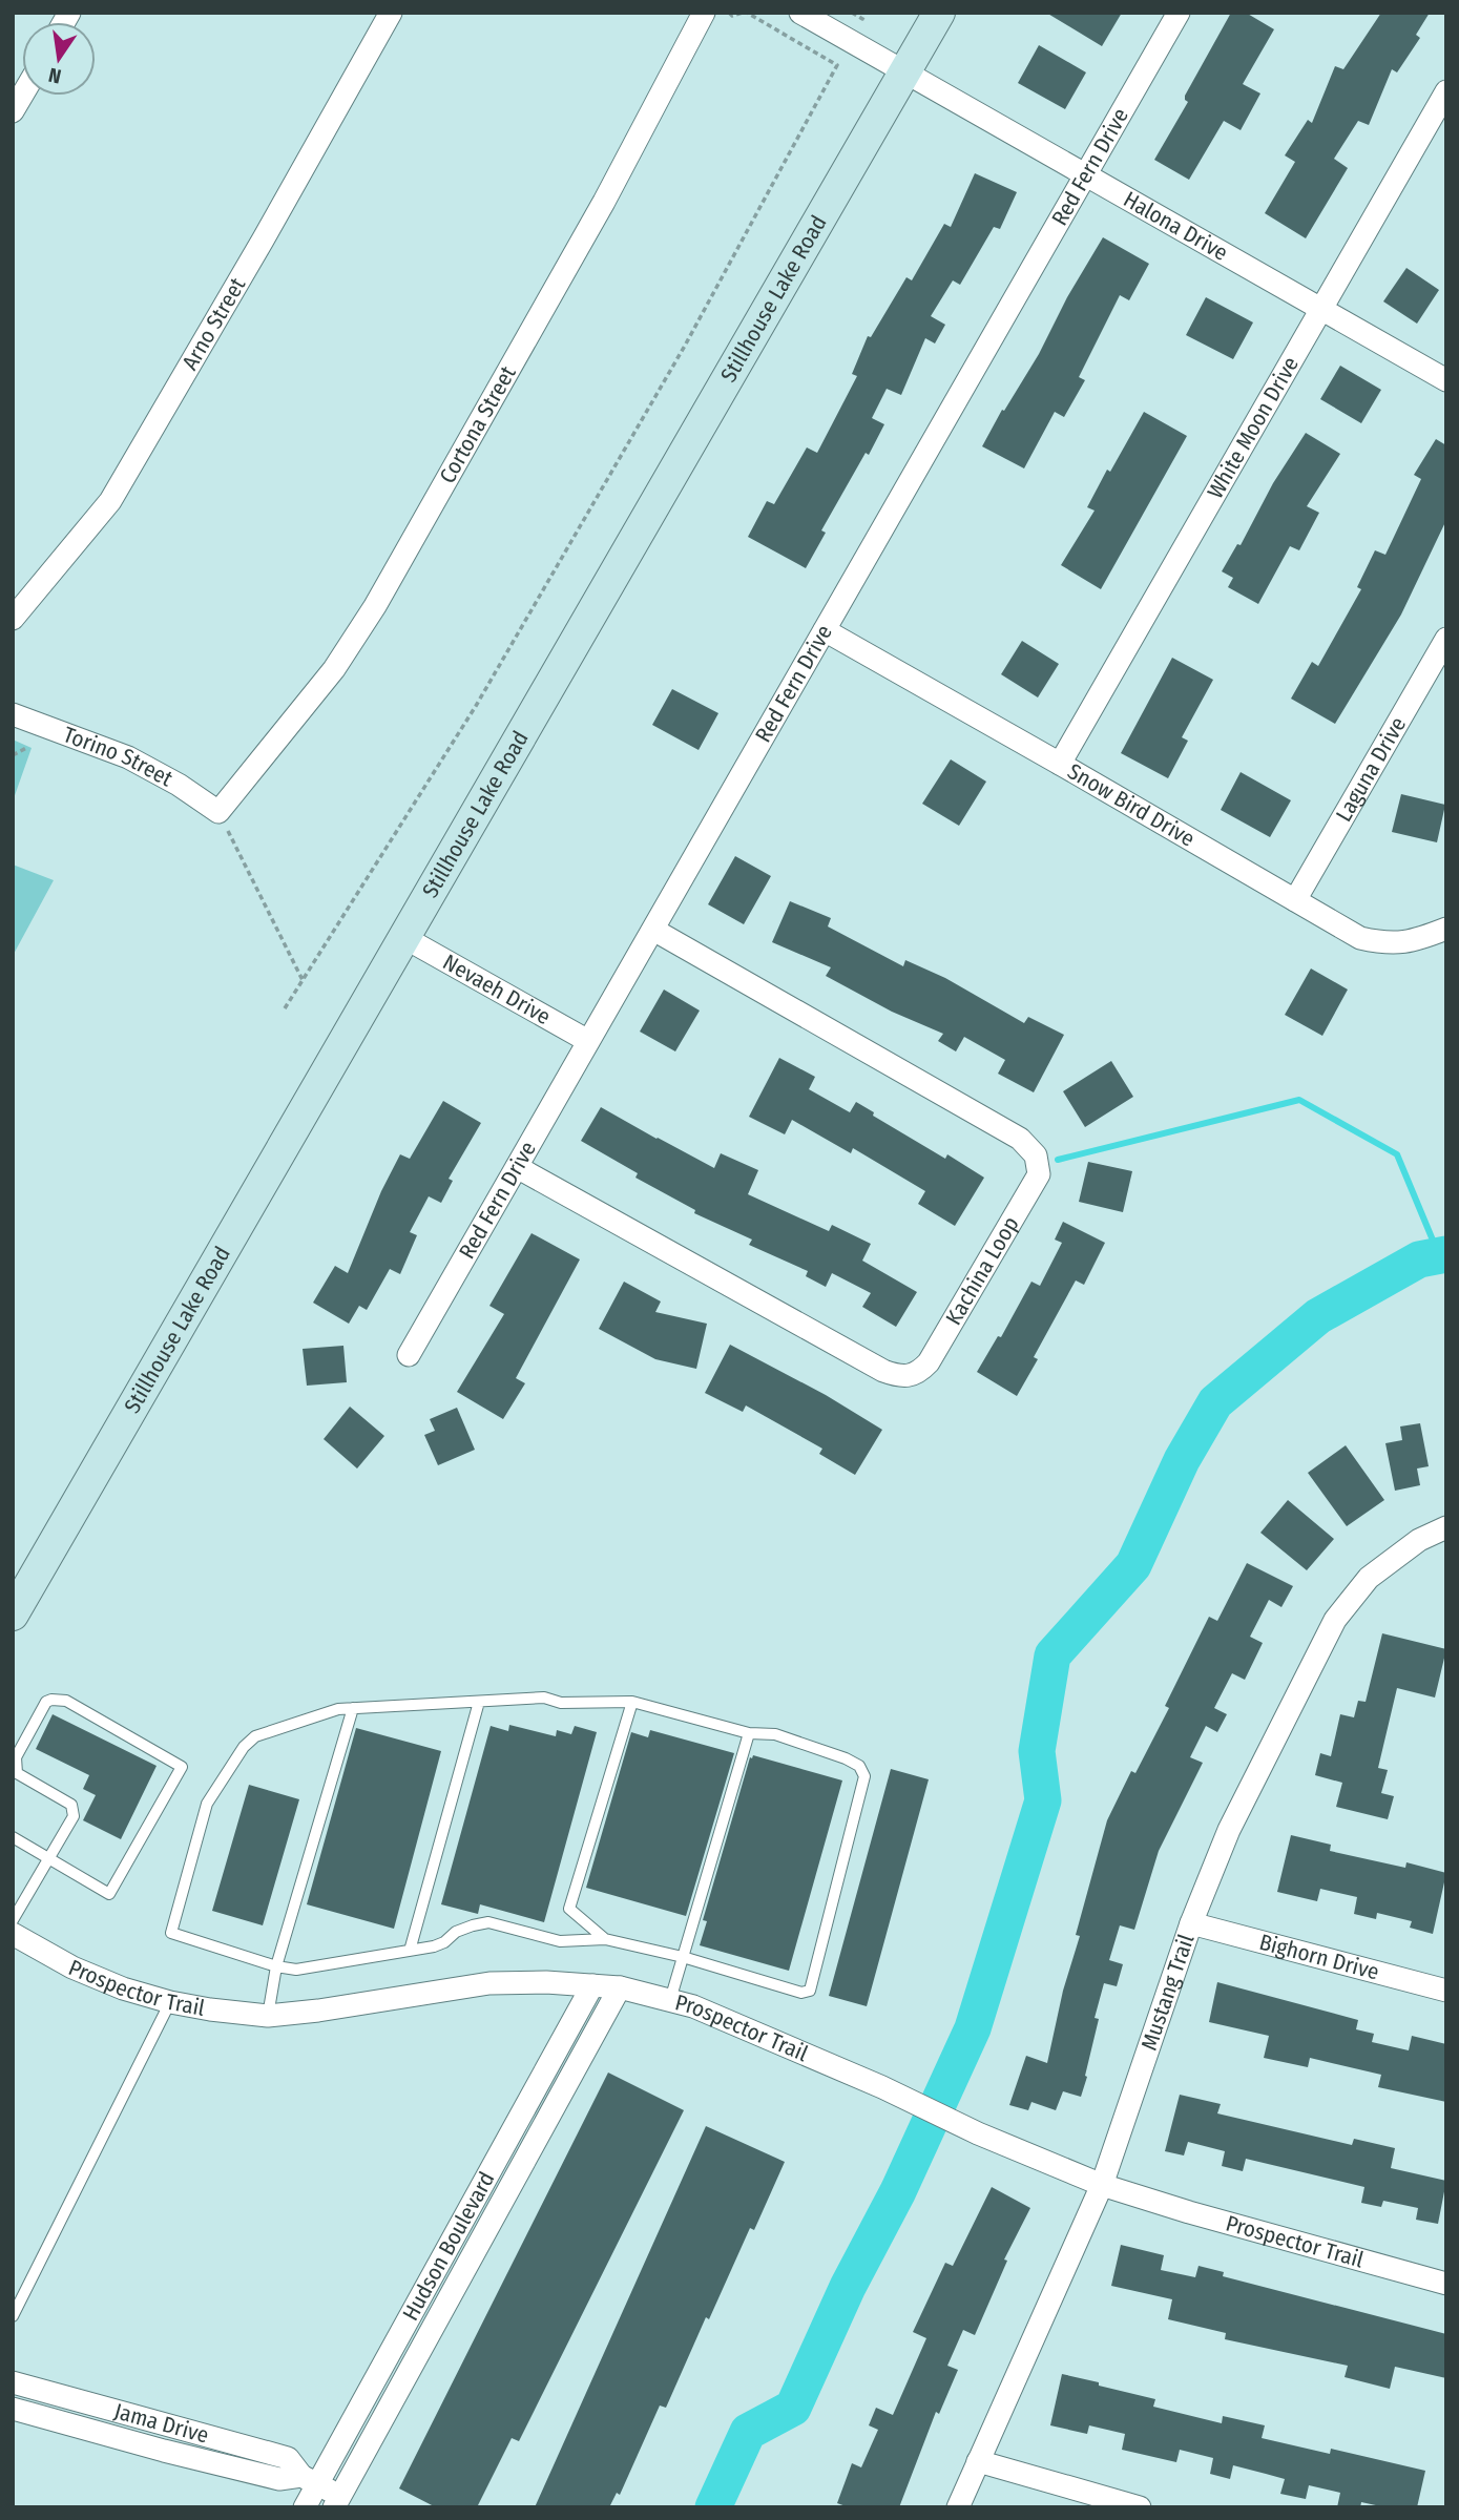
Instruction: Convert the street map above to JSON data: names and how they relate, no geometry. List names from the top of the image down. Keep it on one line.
{"streets":{"main road":["Stillhouse Lake Road"],"street":["Red Fern Drive","Halona Drive","Arno Street","Cortona Street","White Moon Drive","Torino Street","Laguna Drive","Snow Bird Drive","Nevaeh Drive","Kachina Loop","Bighorn Drive","Prospector Trail","Mustang Trail","Hudson Boulevard","Jama Drive"]},"crossings":[["Red Fern Drive","Halona Drive"],["Red Fern Drive","Snow Bird Drive"],["Red Fern Drive","Nevaeh Drive"],["Red Fern Drive","Kachina Loop"],["Halona Drive","Stillhouse Lake Road"],["Halona Drive","White Moon Drive"],["Stillhouse Lake Road","Nevaeh Drive"],["Cortona Street","Torino Street"],["White Moon Drive","Snow Bird Drive"],["Laguna Drive","Snow Bird Drive"],["Bighorn Drive","Mustang Trail"],["Prospector Trail","Mustang Trail"],["Prospector Trail","Hudson Boulevard"],["Hudson Boulevard","Jama Drive"]],"north":"bottom"}
